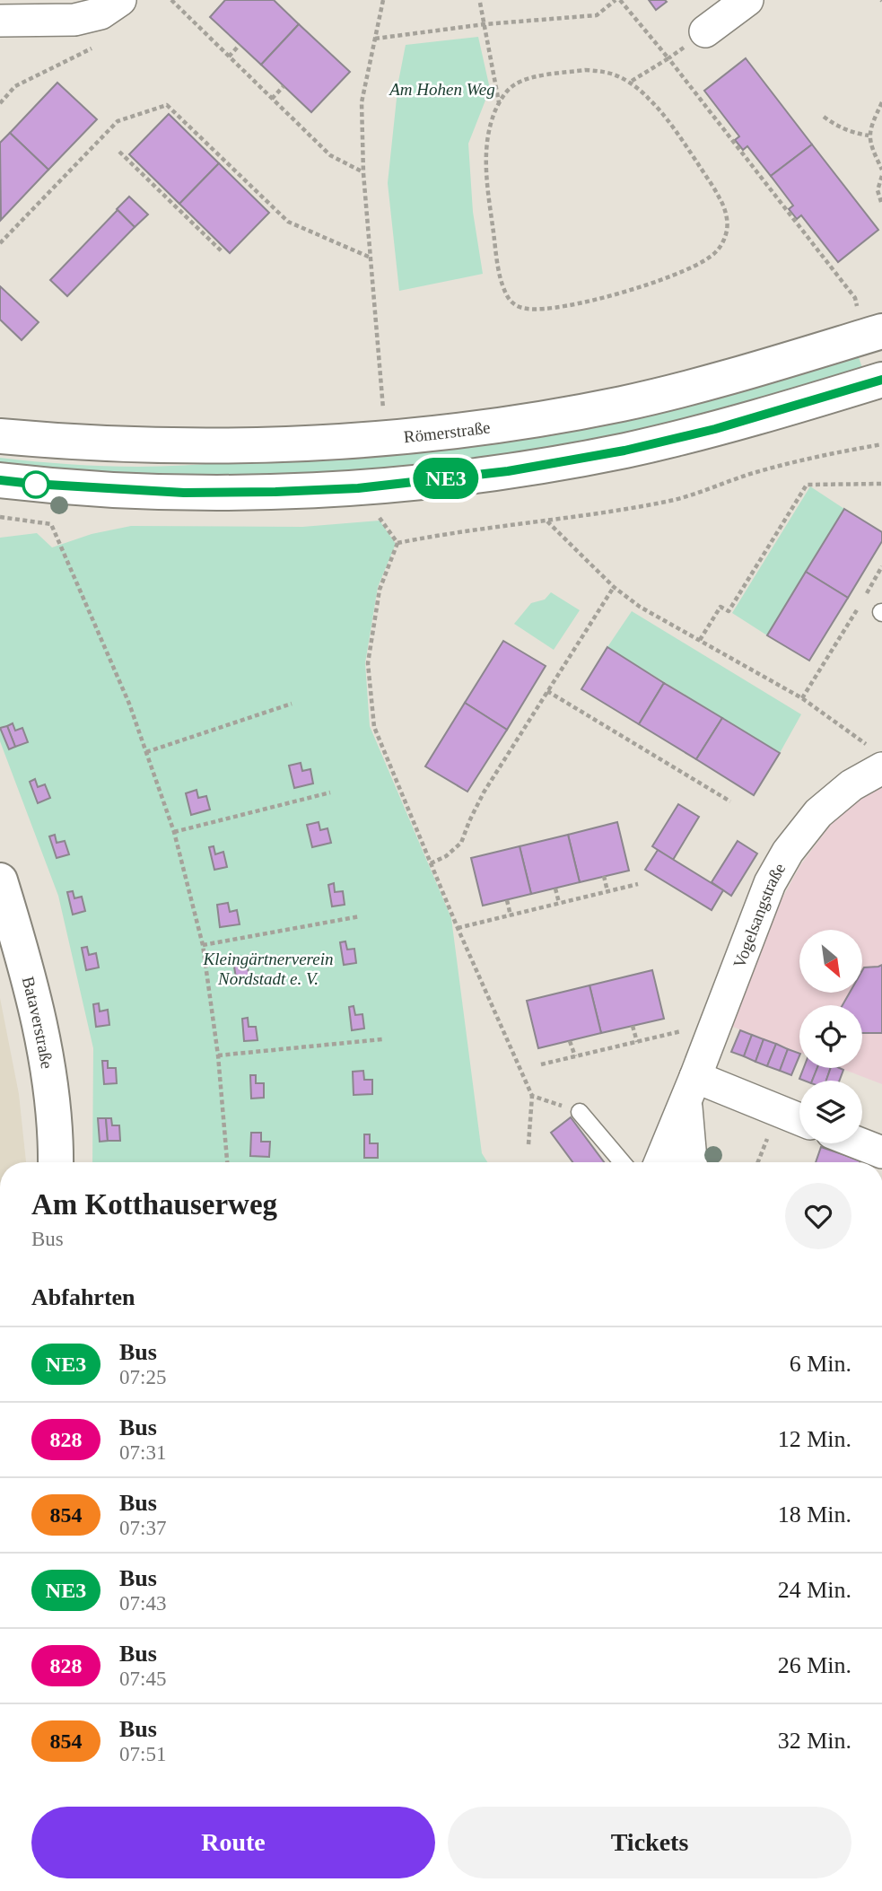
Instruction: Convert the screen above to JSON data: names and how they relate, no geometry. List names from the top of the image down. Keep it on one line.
{"streets":{"main road":["Römerstraße","Bataverstraße"],"street":["Vogelsangstraße"]},"parks":["Am Hohen Weg","Kleingärtnerverein Nordstadt e. V."],"lines":["bus line NE3"],"north":"bottom right","page":{"on_map":"NE3","heading":[["Am Kotthauserweg","Bus"],"Abfahrten"],"list":[{"mark":"NE3","name":"Bus","note":"07:25","value":"6 Min."},{"mark":"828","name":"Bus","note":"07:31","value":"12 Min."},{"mark":"854","name":"Bus","note":"07:37","value":"18 Min."},{"mark":"NE3","name":"Bus","note":"07:43","value":"24 Min."},{"mark":"828","name":"Bus","note":"07:45","value":"26 Min."},{"mark":"854","name":"Bus","note":"07:51","value":"32 Min."}],"buttons":["Route","Tickets"]}}
